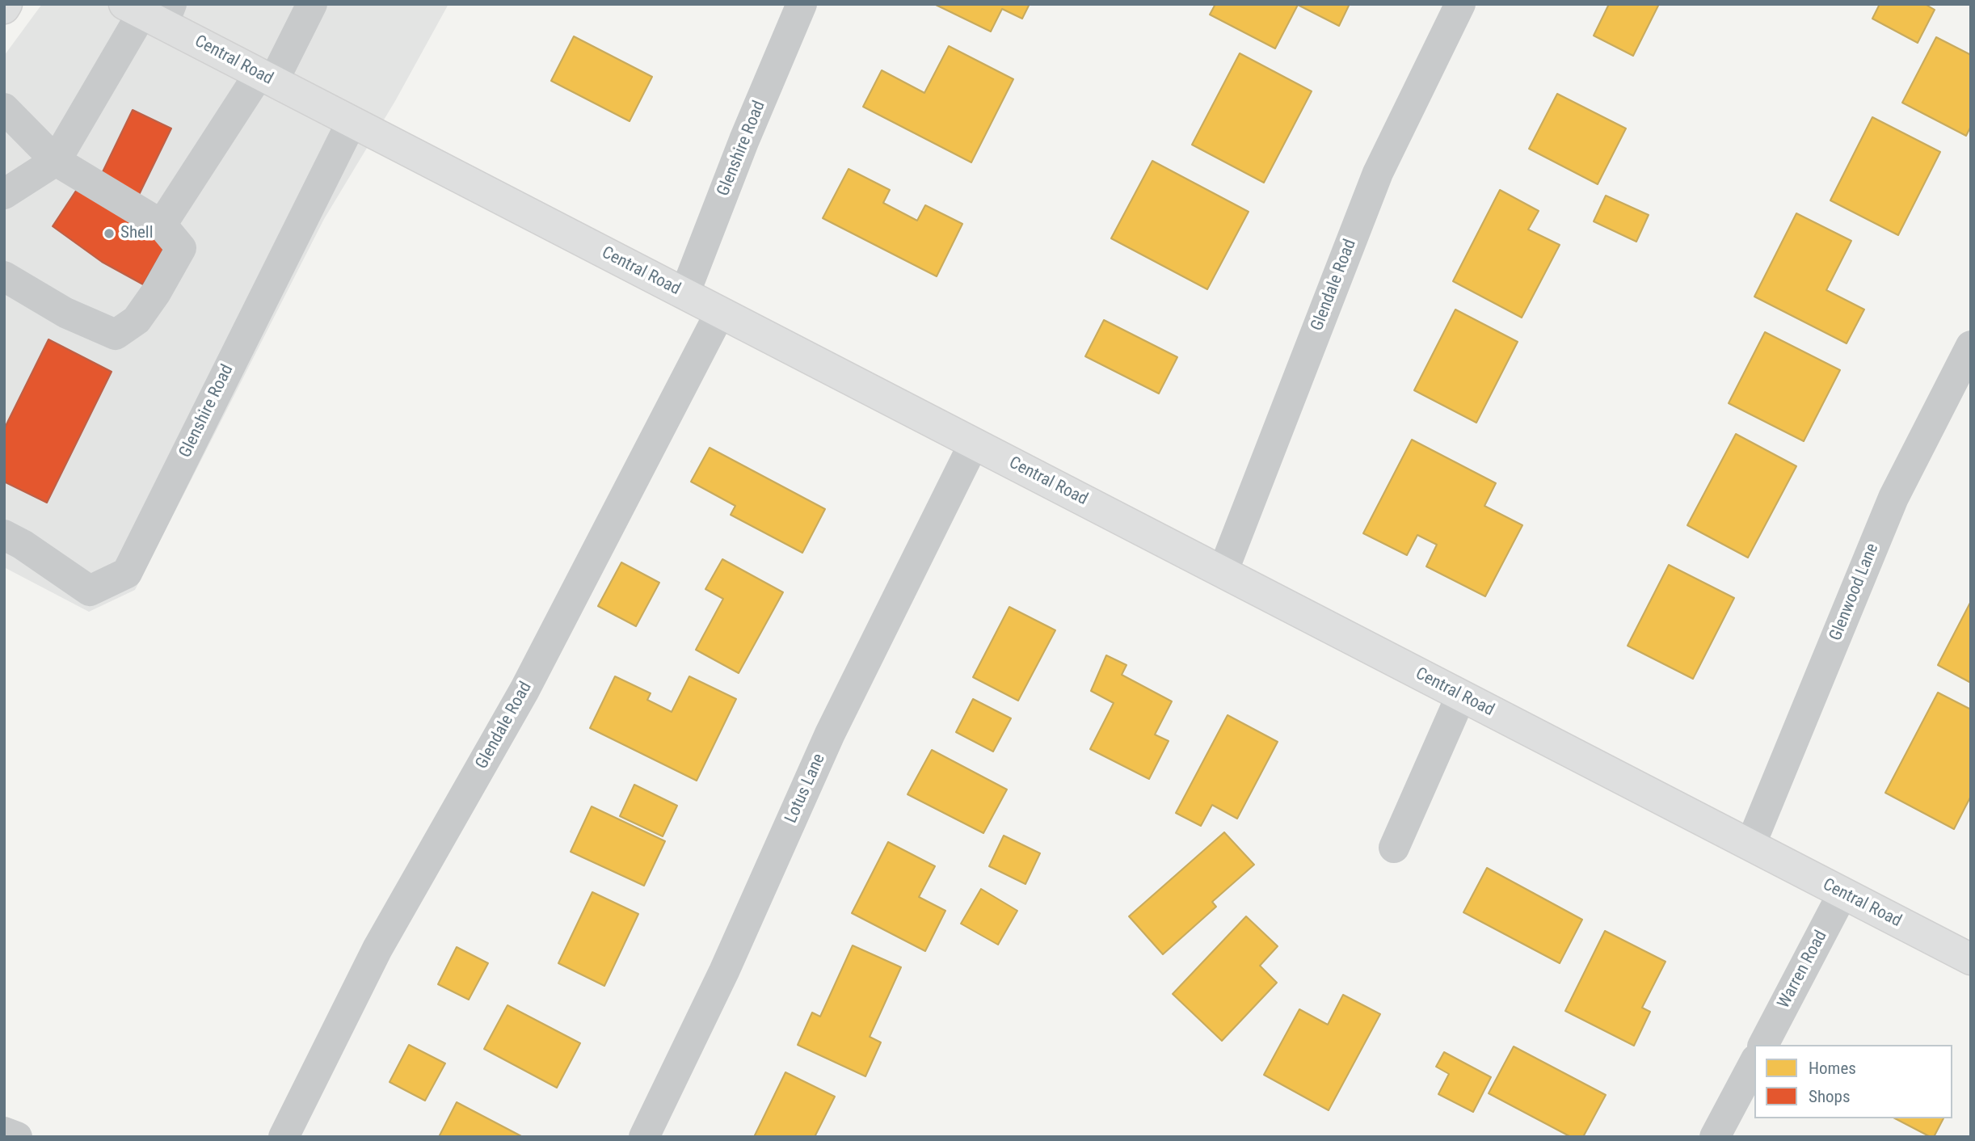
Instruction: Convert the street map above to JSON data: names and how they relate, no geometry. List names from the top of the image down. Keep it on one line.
{"streets":{"main road":["Central Road"],"street":["Glenshire Road","Glendale Road","Glenwood Lane","Lotus Lane","Warren Road"]},"crossings":[["Central Road","Glenshire Road"],["Central Road","Glendale Road"],["Central Road","Glenwood Lane"],["Central Road","Lotus Lane"],["Central Road","Warren Road"]],"places":["Shell"],"legend":["Homes","Shops"]}
